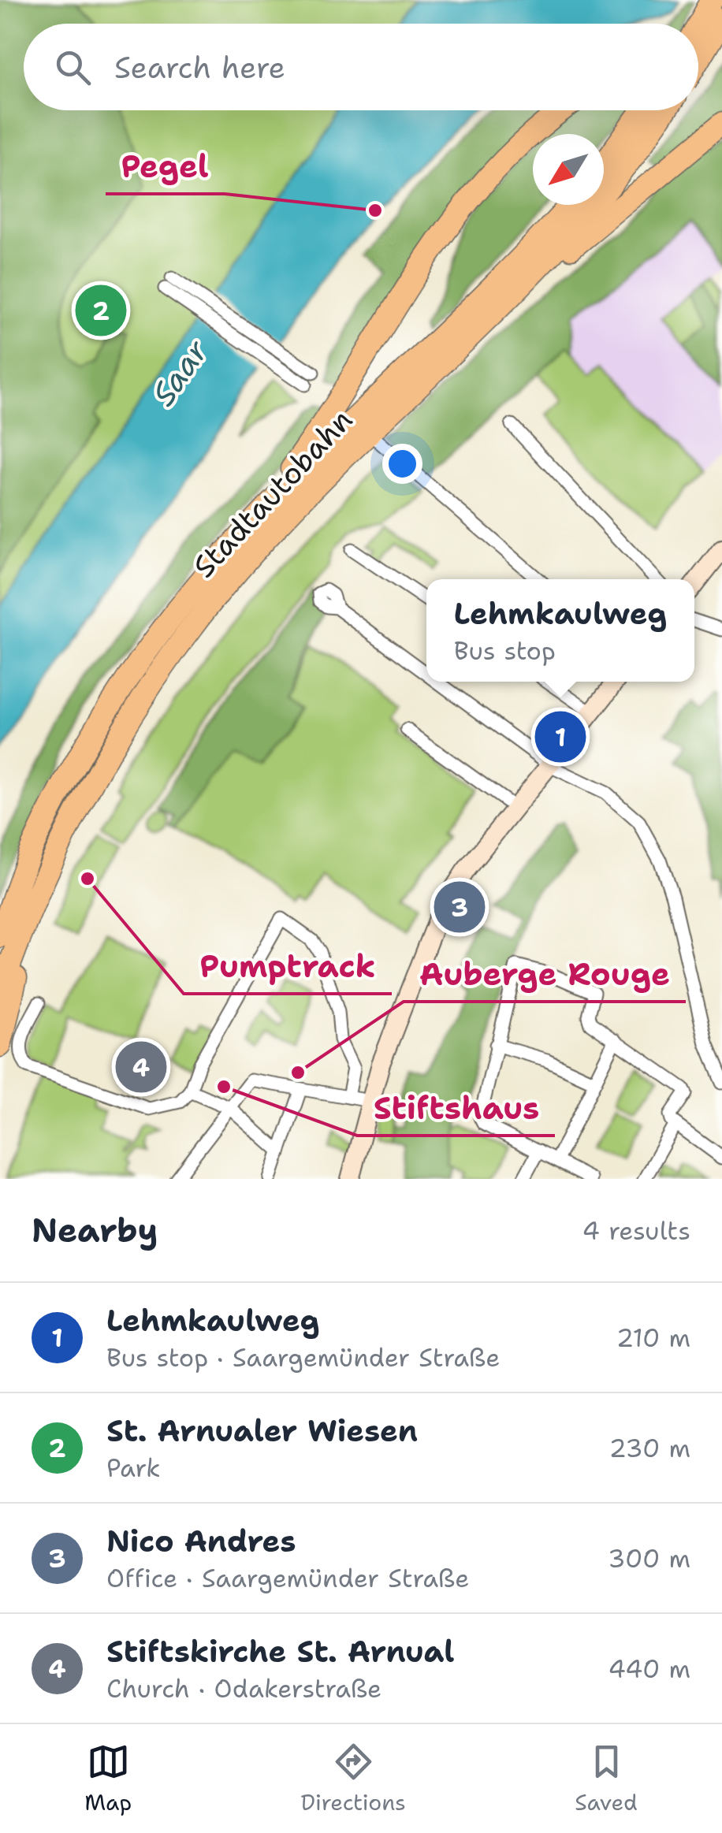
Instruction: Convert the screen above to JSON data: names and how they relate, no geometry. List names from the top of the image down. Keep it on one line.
{"streets":{"highway":["Stadtautobahn"]},"water":["Saar"],"places":["Pegel","Pumptrack","Auberge Rouge","Stiftshaus"],"north":"bottom left","page":{"search":"Search here","pins":["2","1","3","4"],"popup":["Lehmkaulweg","Bus stop"],"heading":["Nearby","4 results"],"list":[{"mark":"1","name":"Lehmkaulweg","note":"Bus stop · Saargemünder Straße","value":"210 m"},{"mark":"2","name":"St. Arnualer Wiesen","note":"Park","value":"230 m"},{"mark":"3","name":"Nico Andres","note":"Office · Saargemünder Straße","value":"300 m"},{"mark":"4","name":"Stiftskirche St. Arnual","note":"Church · Odakerstraße","value":"440 m"}],"nav":["Map","Directions","Saved"]}}
